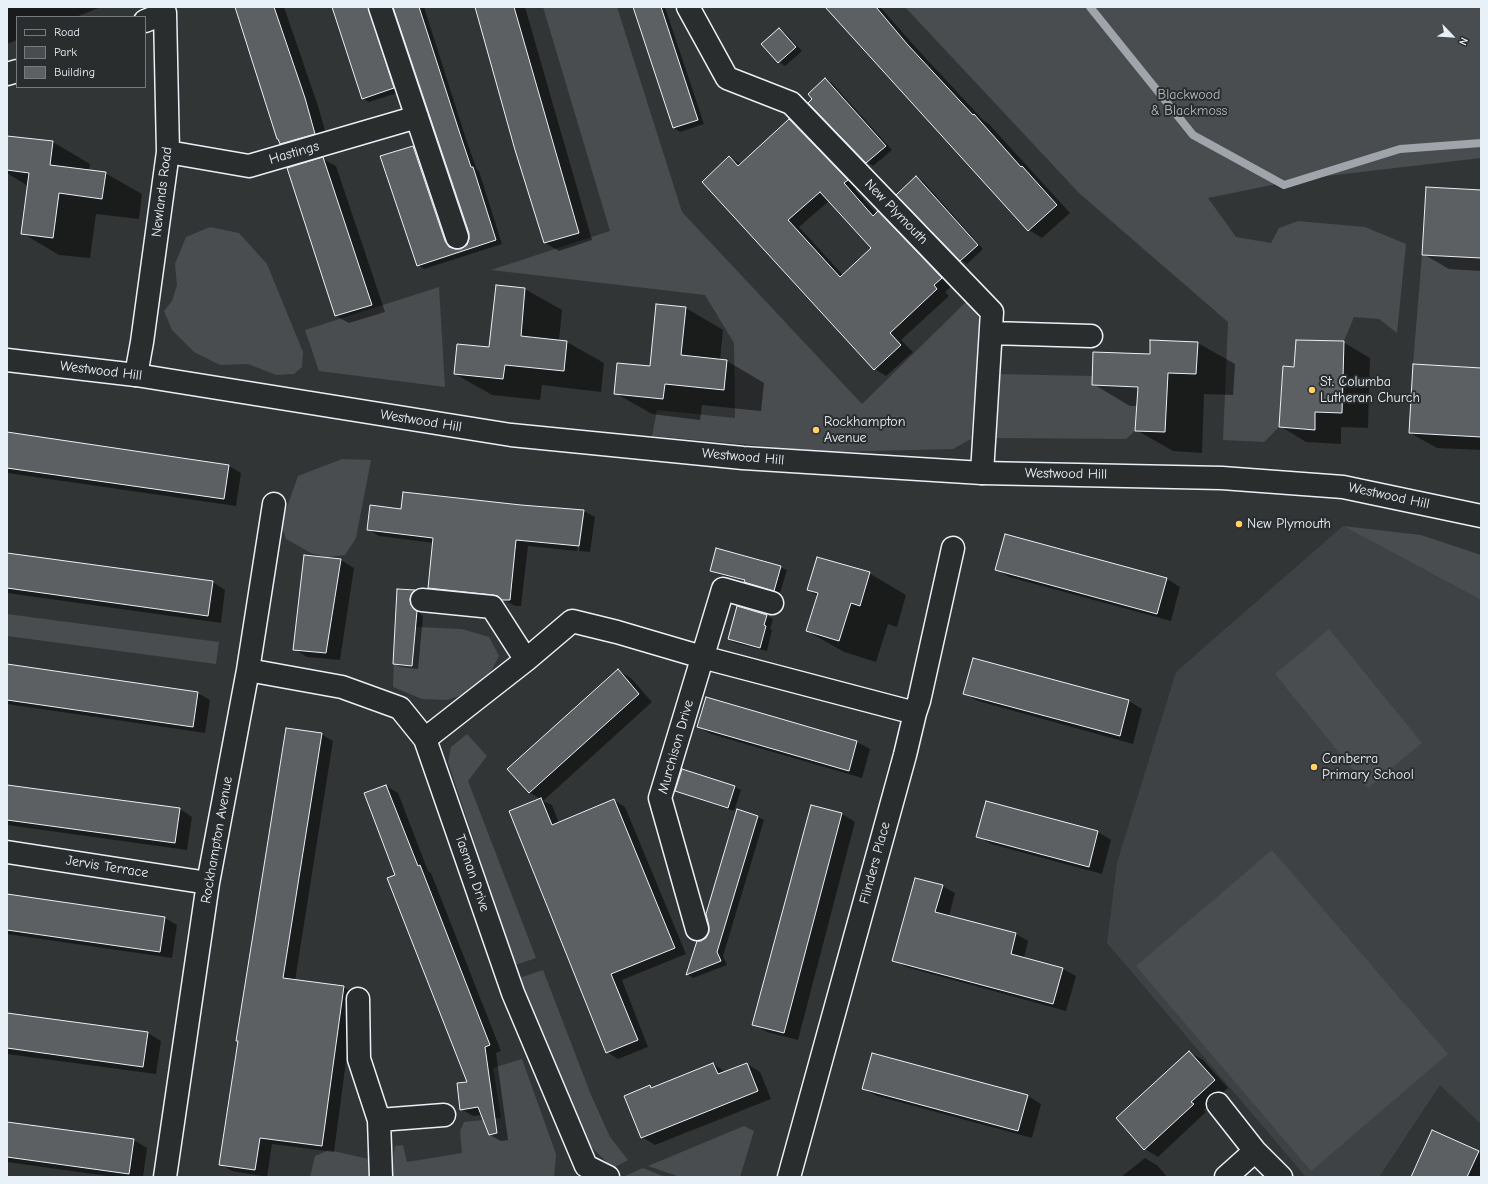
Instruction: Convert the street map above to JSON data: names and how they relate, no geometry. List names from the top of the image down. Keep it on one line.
{"streets":{"street":["Hastings","Newlands Road","New Plymouth","Westwood Hill","Murchison Drive","Rockhampton Avenue","Flinders Place","Jervis Terrace","Tasman Drive"]},"crossings":[["Hastings","Newlands Road"],["Newlands Road","Westwood Hill"],["New Plymouth","Westwood Hill"],["Rockhampton Avenue","Jervis Terrace"],["Rockhampton Avenue","Tasman Drive"]],"parks":["Blackwood & Blackmoss"],"places":["St. Columba Lutheran Church","Rockhampton Avenue","New Plymouth","Canberra Primary School"],"legend":["Road","Park","Building"],"north":"bottom right"}
